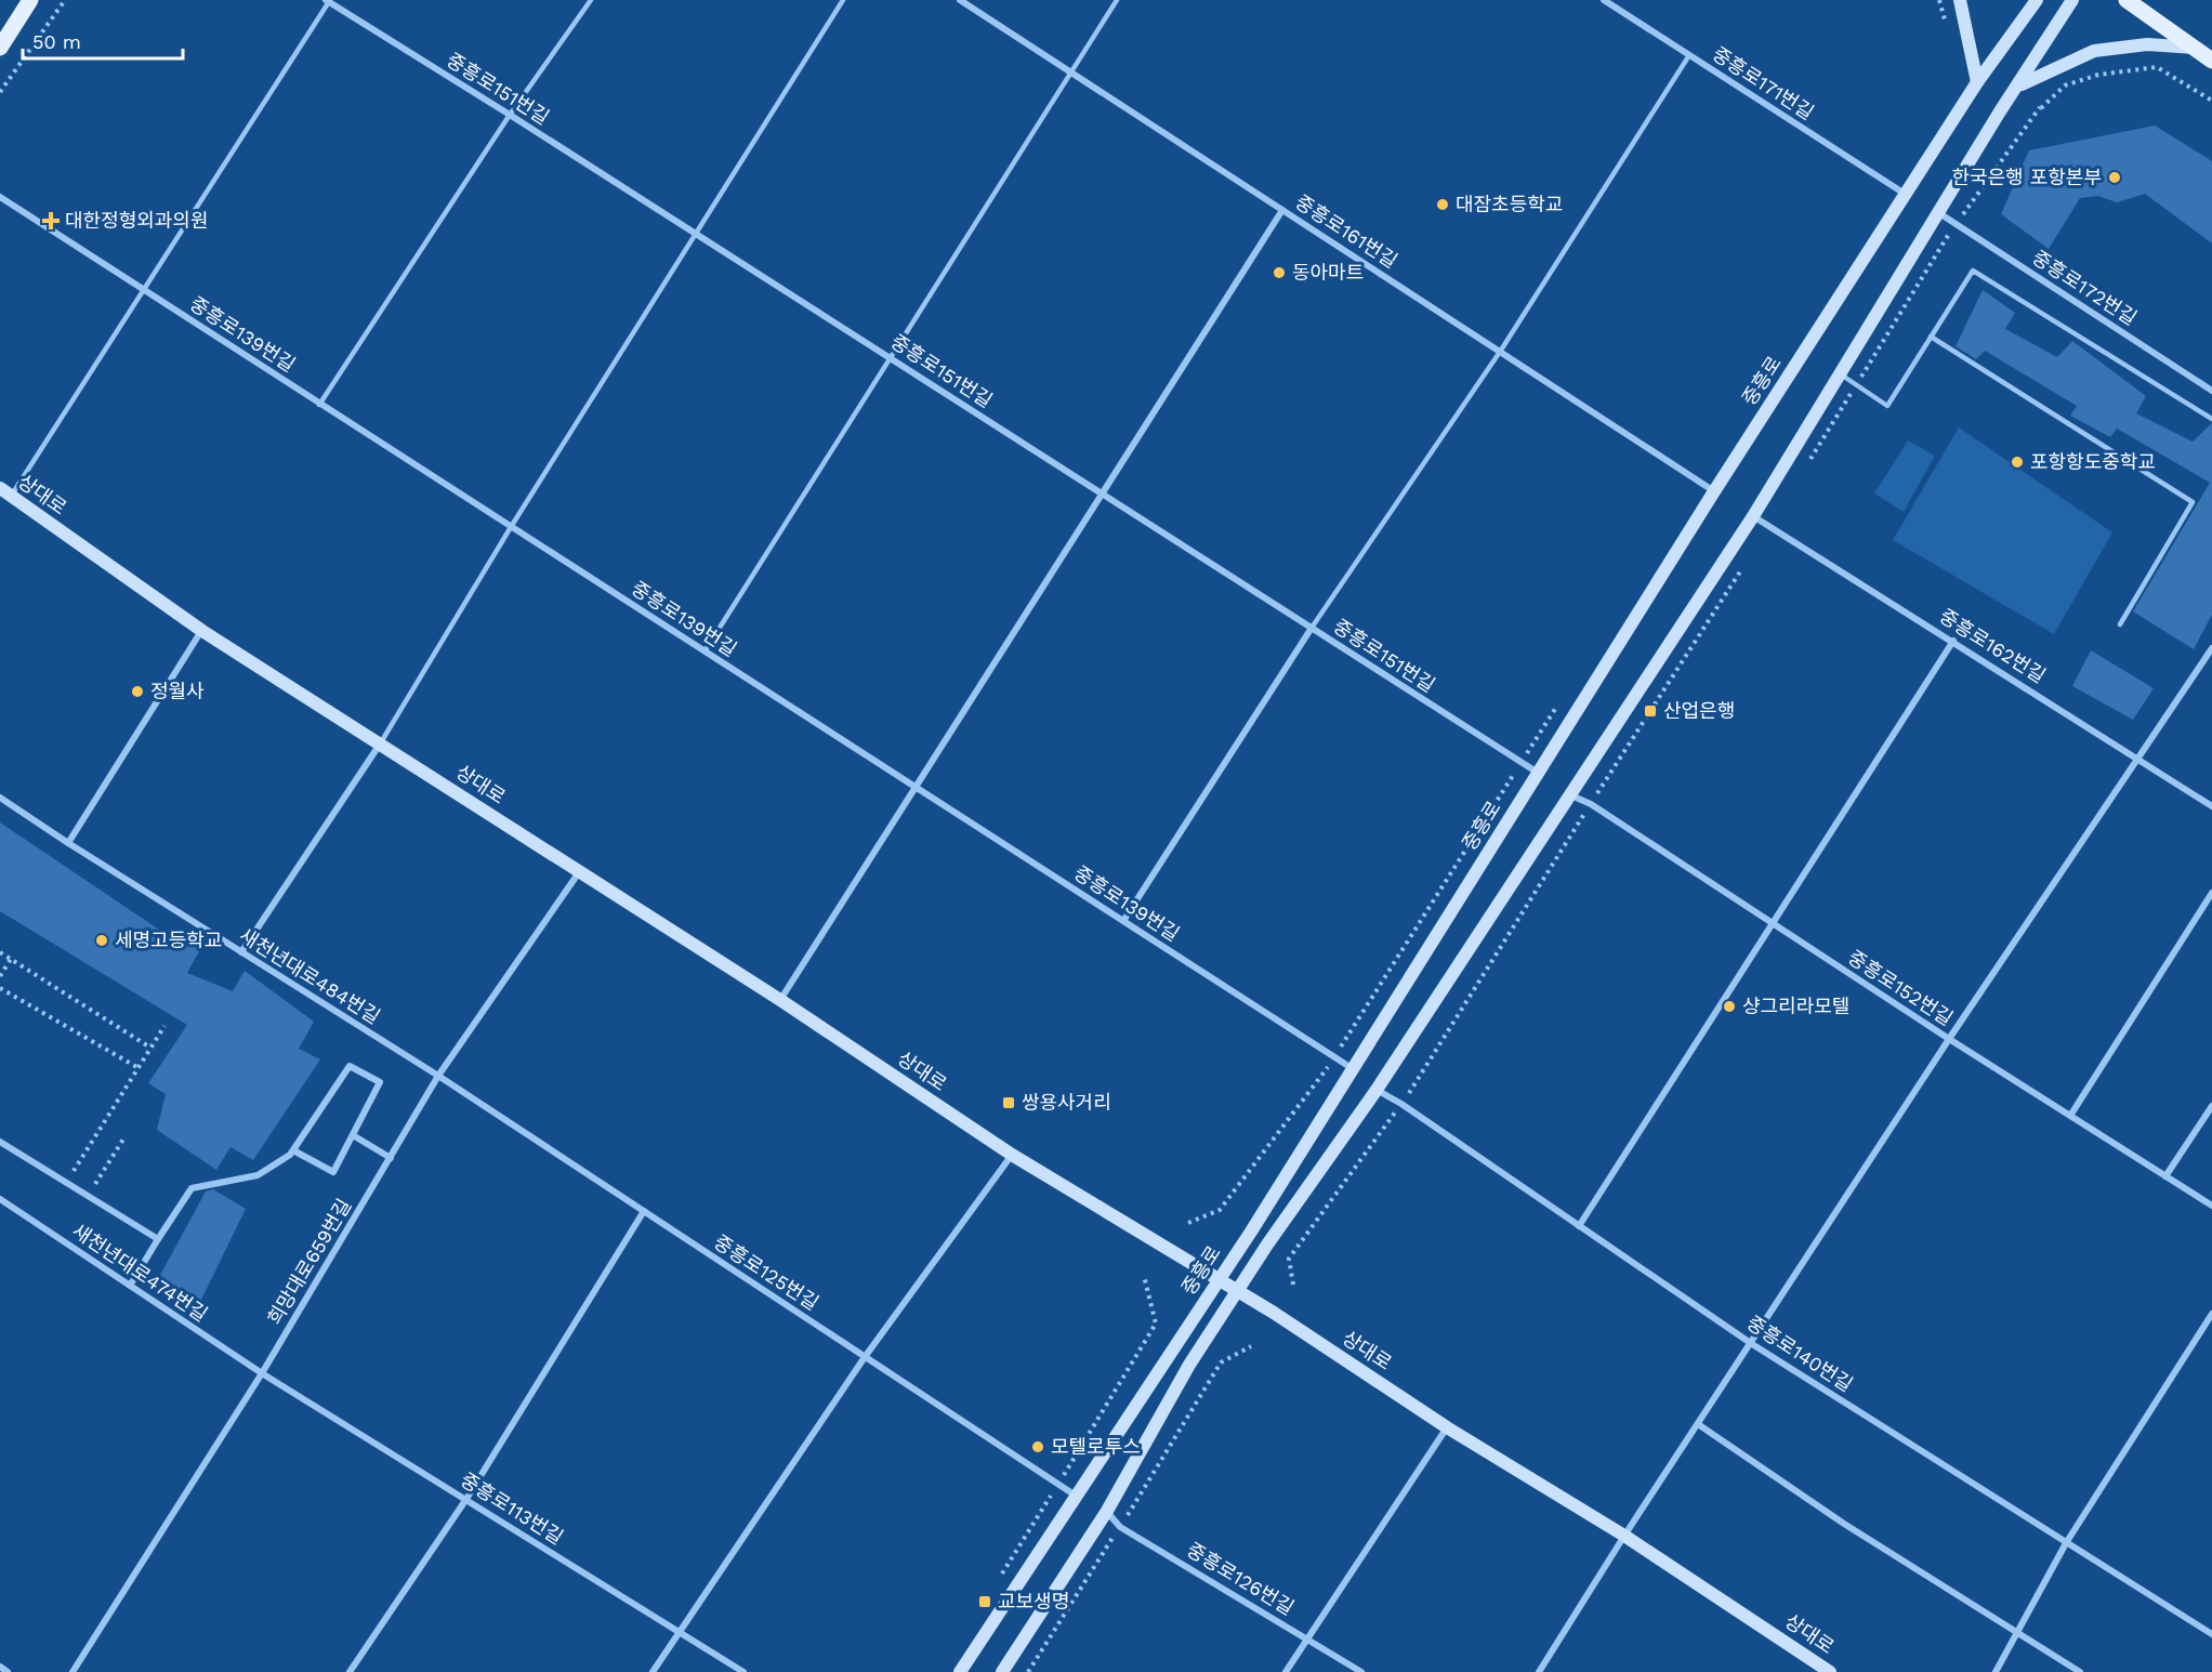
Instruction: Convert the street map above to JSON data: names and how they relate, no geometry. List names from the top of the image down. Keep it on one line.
{"streets":{"main road":["중흥로","상대로"],"street":["중흥로171번길","중흥로151번길","중흥로161번길","중흥로172번길","중흥로139번길","중흥로162번길","새천년대로484번길","중흥로152번길","희망대로659번길","새천년대로474번길","중흥로125번길","중흥로140번길","중흥로113번길","중흥로126번길"]},"crossings":[["중흥로171번길","중흥로"],["중흥로151번길","중흥로"],["중흥로161번길","중흥로"],["중흥로139번길","중흥로"],["중흥로","상대로"],["중흥로","중흥로125번길"],["상대로","희망대로659번길"],["새천년대로484번길","희망대로659번길"],["새천년대로484번길","중흥로125번길"],["희망대로659번길","새천년대로474번길"],["희망대로659번길","중흥로125번길"],["희망대로659번길","중흥로113번길"],["새천년대로474번길","중흥로113번길"]],"places":{"other":["한국은행 포항본부","대잠초등학교","동아마트","포항항도중학교","정월사","세명고등학교","샹그리라모텔","모텔로투스"],"health":["대한정형외과의원"],"transit":["산업은행","쌍용사거리","교보생명"]},"scale_bar":"50 m"}
